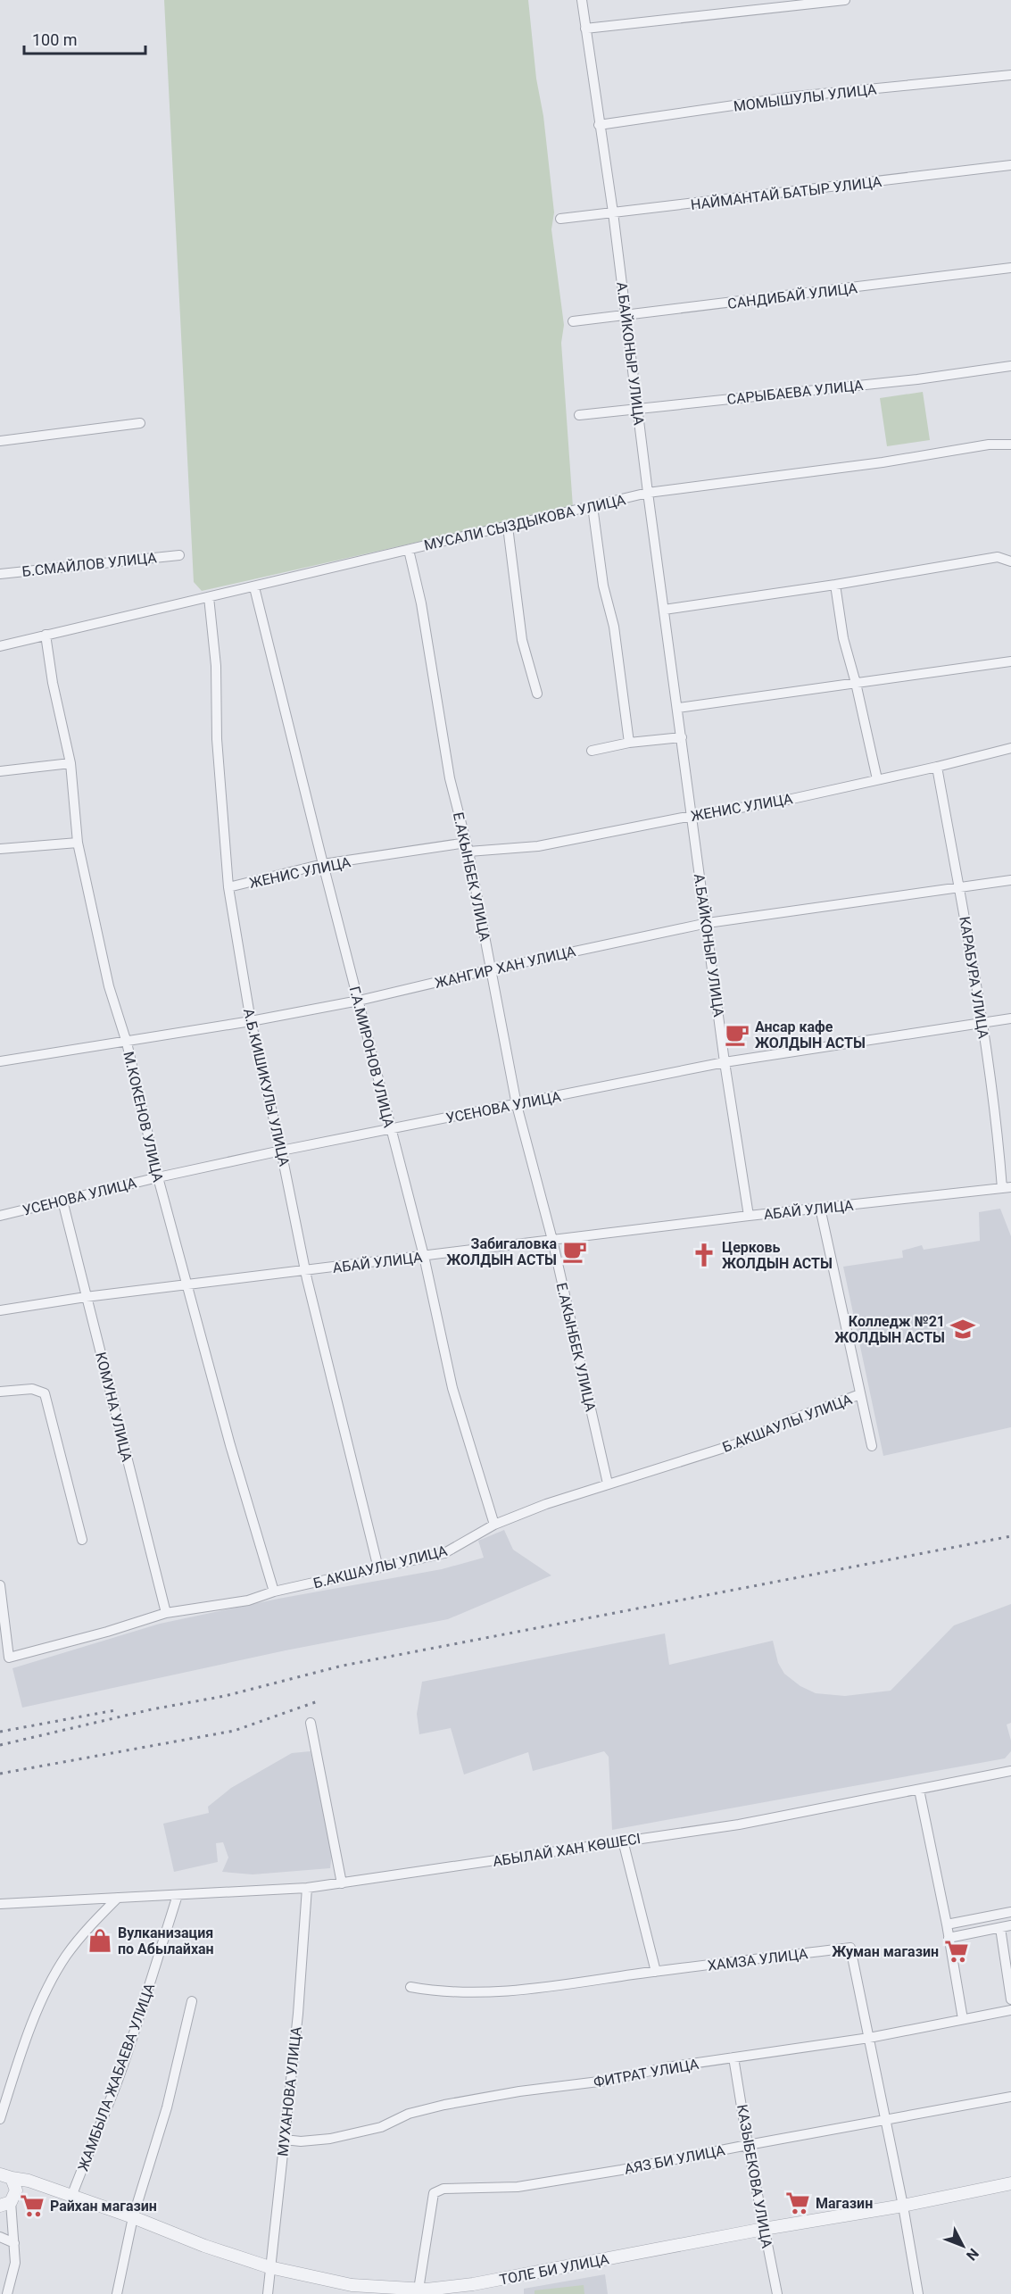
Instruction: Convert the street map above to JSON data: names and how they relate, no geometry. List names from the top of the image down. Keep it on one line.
{"streets":{"street":["МОМЫШУЛЫ УЛИЦА","НАЙМАНТАЙ БАТЫР УЛИЦА","САНДИБАЙ УЛИЦА","А.БАЙКОНЫР УЛИЦА","САРЫБАЕВА УЛИЦА","МУСАЛИ СЫЗДЫКОВА УЛИЦА","Б.СМАЙЛОВ УЛИЦА","ЖЕНИС УЛИЦА","Е.АКЫНБЕК УЛИЦА","ЖАНГИР ХАН УЛИЦА","КАРАБУРА УЛИЦА","Г.А.МИРОНОВ УЛИЦА","А.Б.КИШИКУЛЫ УЛИЦА","УСЕНОВА УЛИЦА","М.КОКЕНОВ УЛИЦА","АБАЙ УЛИЦА","КОМУНА УЛИЦА","Б.АКШАУЛЫ УЛИЦА","АБЫЛАЙ ХАН КӨШЕСІ","ХАМЗА УЛИЦА","ФИТРАТ УЛИЦА","ЖАМБЫЛА ЖАБАЕВА УЛИЦА","МУХАНОВА УЛИЦА","АЯЗ БИ УЛИЦА","КАЗЫБЕКОВА УЛИЦА","ТОЛЕ БИ УЛИЦА"]},"crossings":[["МОМЫШУЛЫ УЛИЦА","А.БАЙКОНЫР УЛИЦА"],["НАЙМАНТАЙ БАТЫР УЛИЦА","А.БАЙКОНЫР УЛИЦА"],["САНДИБАЙ УЛИЦА","А.БАЙКОНЫР УЛИЦА"],["А.БАЙКОНЫР УЛИЦА","САРЫБАЕВА УЛИЦА"],["А.БАЙКОНЫР УЛИЦА","МУСАЛИ СЫЗДЫКОВА УЛИЦА"],["А.БАЙКОНЫР УЛИЦА","ЖЕНИС УЛИЦА"],["А.БАЙКОНЫР УЛИЦА","ЖАНГИР ХАН УЛИЦА"],["А.БАЙКОНЫР УЛИЦА","УСЕНОВА УЛИЦА"],["А.БАЙКОНЫР УЛИЦА","АБАЙ УЛИЦА"],["МУСАЛИ СЫЗДЫКОВА УЛИЦА","Е.АКЫНБЕК УЛИЦА"],["МУСАЛИ СЫЗДЫКОВА УЛИЦА","Г.А.МИРОНОВ УЛИЦА"],["МУСАЛИ СЫЗДЫКОВА УЛИЦА","А.Б.КИШИКУЛЫ УЛИЦА"],["МУСАЛИ СЫЗДЫКОВА УЛИЦА","М.КОКЕНОВ УЛИЦА"],["ЖЕНИС УЛИЦА","Е.АКЫНБЕК УЛИЦА"],["ЖЕНИС УЛИЦА","КАРАБУРА УЛИЦА"],["ЖЕНИС УЛИЦА","Г.А.МИРОНОВ УЛИЦА"],["ЖЕНИС УЛИЦА","А.Б.КИШИКУЛЫ УЛИЦА"],["Е.АКЫНБЕК УЛИЦА","ЖАНГИР ХАН УЛИЦА"],["Е.АКЫНБЕК УЛИЦА","УСЕНОВА УЛИЦА"],["Е.АКЫНБЕК УЛИЦА","АБАЙ УЛИЦА"],["Е.АКЫНБЕК УЛИЦА","Б.АКШАУЛЫ УЛИЦА"],["ЖАНГИР ХАН УЛИЦА","КАРАБУРА УЛИЦА"],["ЖАНГИР ХАН УЛИЦА","Г.А.МИРОНОВ УЛИЦА"],["ЖАНГИР ХАН УЛИЦА","А.Б.КИШИКУЛЫ УЛИЦА"],["ЖАНГИР ХАН УЛИЦА","М.КОКЕНОВ УЛИЦА"],["КАРАБУРА УЛИЦА","УСЕНОВА УЛИЦА"],["КАРАБУРА УЛИЦА","АБАЙ УЛИЦА"],["Г.А.МИРОНОВ УЛИЦА","УСЕНОВА УЛИЦА"],["Г.А.МИРОНОВ УЛИЦА","АБАЙ УЛИЦА"],["Г.А.МИРОНОВ УЛИЦА","Б.АКШАУЛЫ УЛИЦА"],["А.Б.КИШИКУЛЫ УЛИЦА","УСЕНОВА УЛИЦА"],["А.Б.КИШИКУЛЫ УЛИЦА","АБАЙ УЛИЦА"],["А.Б.КИШИКУЛЫ УЛИЦА","Б.АКШАУЛЫ УЛИЦА"],["УСЕНОВА УЛИЦА","М.КОКЕНОВ УЛИЦА"],["УСЕНОВА УЛИЦА","КОМУНА УЛИЦА"],["М.КОКЕНОВ УЛИЦА","АБАЙ УЛИЦА"],["М.КОКЕНОВ УЛИЦА","Б.АКШАУЛЫ УЛИЦА"],["АБАЙ УЛИЦА","КОМУНА УЛИЦА"],["КОМУНА УЛИЦА","Б.АКШАУЛЫ УЛИЦА"],["АБЫЛАЙ ХАН КӨШЕСІ","ЖАМБЫЛА ЖАБАЕВА УЛИЦА"],["АБЫЛАЙ ХАН КӨШЕСІ","МУХАНОВА УЛИЦА"],["ХАМЗА УЛИЦА","ФИТРАТ УЛИЦА"],["ХАМЗА УЛИЦА","АЯЗ БИ УЛИЦА"],["ХАМЗА УЛИЦА","ТОЛЕ БИ УЛИЦА"],["ФИТРАТ УЛИЦА","МУХАНОВА УЛИЦА"],["ФИТРАТ УЛИЦА","КАЗЫБЕКОВА УЛИЦА"],["ЖАМБЫЛА ЖАБАЕВА УЛИЦА","ТОЛЕ БИ УЛИЦА"],["МУХАНОВА УЛИЦА","ТОЛЕ БИ УЛИЦА"],["АЯЗ БИ УЛИЦА","КАЗЫБЕКОВА УЛИЦА"],["АЯЗ БИ УЛИЦА","ТОЛЕ БИ УЛИЦА"],["КАЗЫБЕКОВА УЛИЦА","ТОЛЕ БИ УЛИЦА"]],"places":{"cafe":["Ансар кафе ЖОЛДЫН АСТЫ","Забигаловка ЖОЛДЫН АСТЫ"],"church":["Церковь ЖОЛДЫН АСТЫ"],"school or university":["Колледж №21 ЖОЛДЫН АСТЫ"],"shop":["Вулканизация по Абылайхан"],"supermarket":["Жуман магазин","Магазин","Райхан магазин"]},"scale_bar":"100 m","north":"bottom right"}
